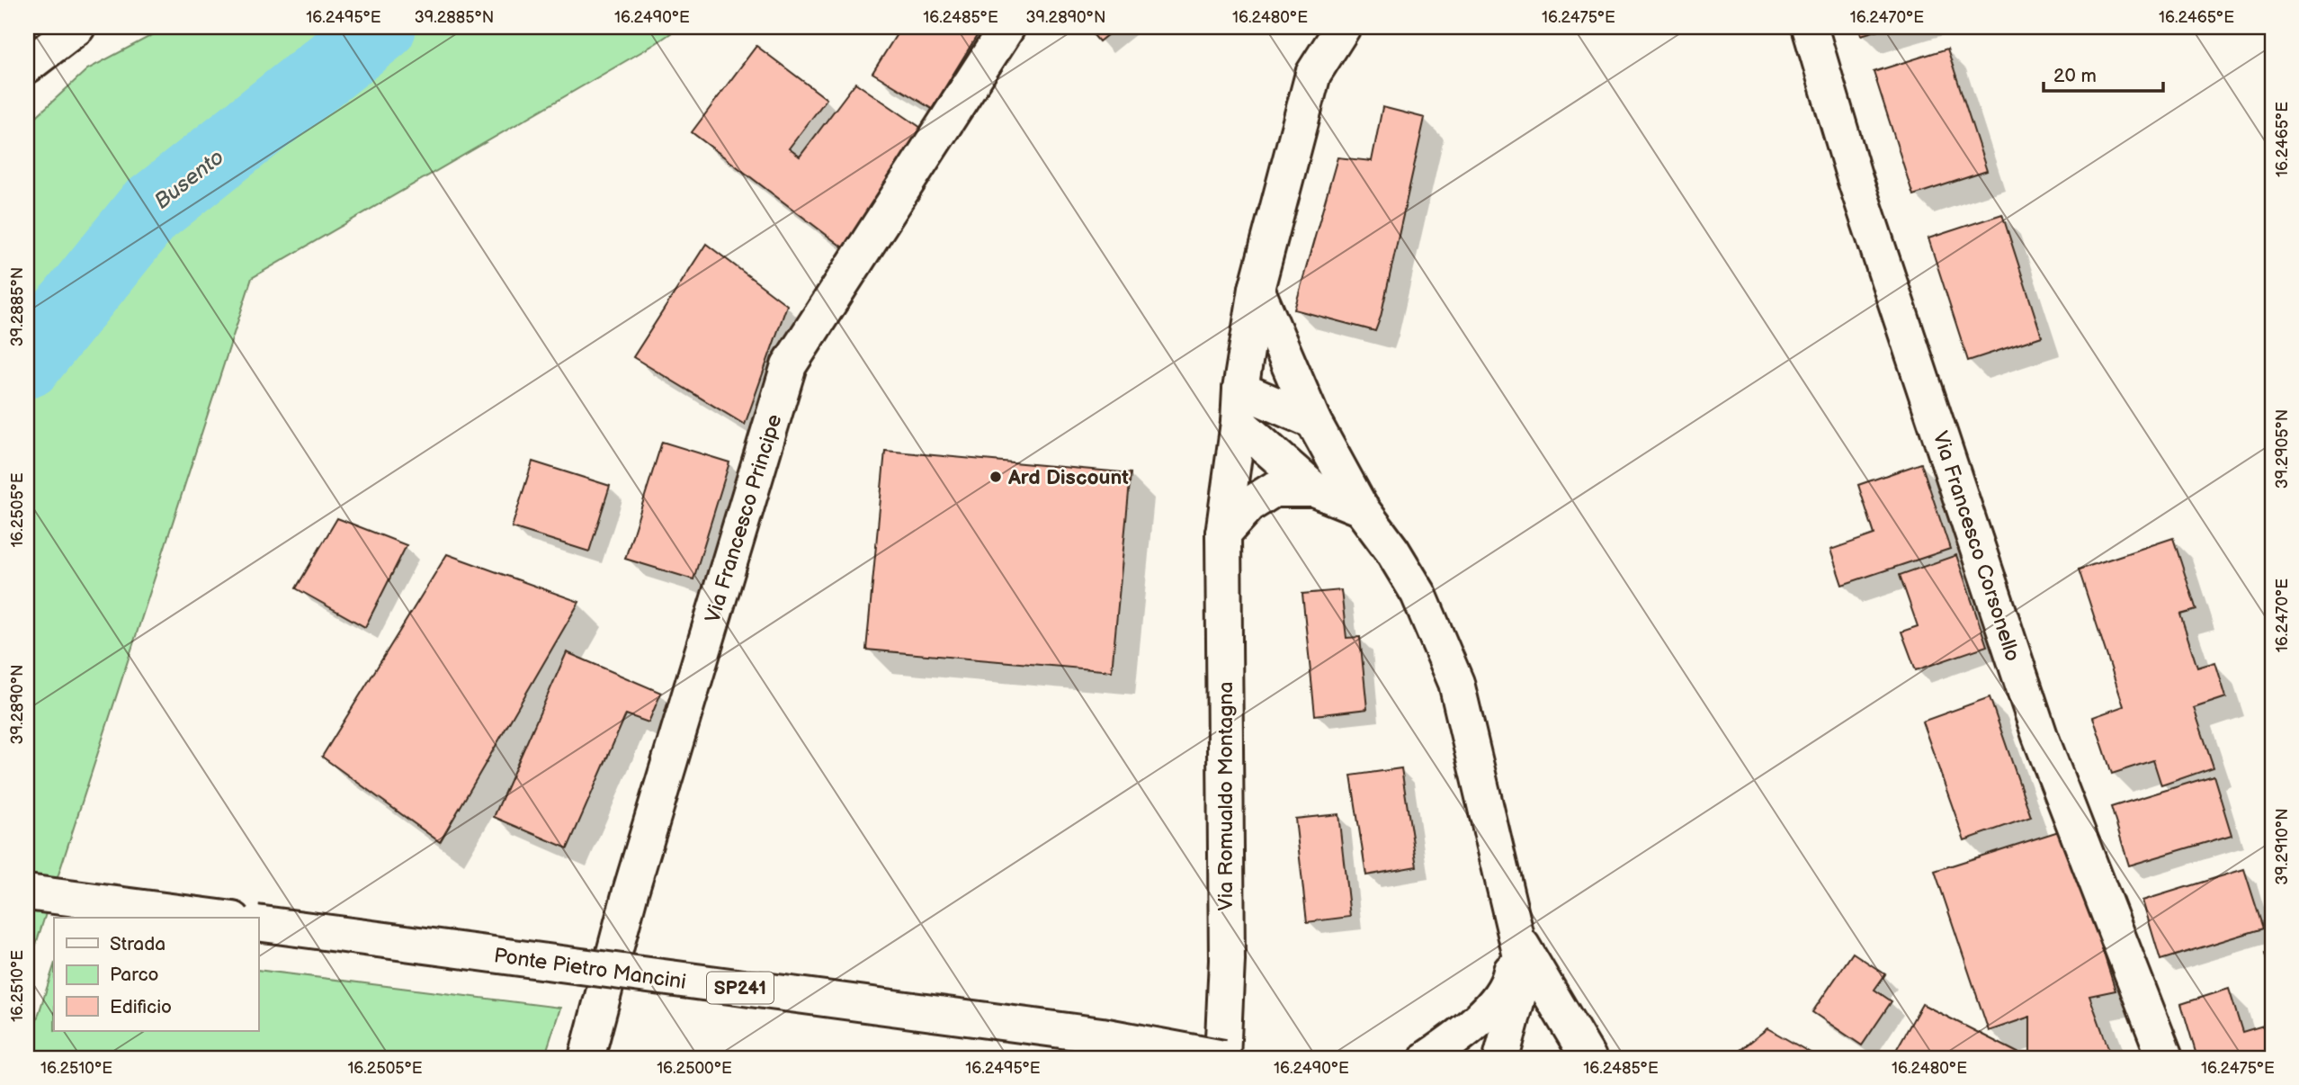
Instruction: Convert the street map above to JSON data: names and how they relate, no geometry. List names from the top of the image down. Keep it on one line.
{"streets":{"main road":["Via Francesco Principe","Via Francesco Corsonello","Via Romualdo Montagna","Ponte Pietro Mancini","SP241"]},"crossings":[["Via Romualdo Montagna","Ponte Pietro Mancini"]],"water":["Busento"],"places":["Ard Discount"],"legend":["Strada","Parco","Edificio"],"scale_bar":"20 m","coordinates":["16.2495°E","39.2885°N","16.2490°E","16.2485°E","39.2890°N","16.2480°E","16.2475°E","16.2470°E","16.2465°E","39.2905°N","16.2505°E","39.2910°N","16.2510°E","16.2500°E"]}
